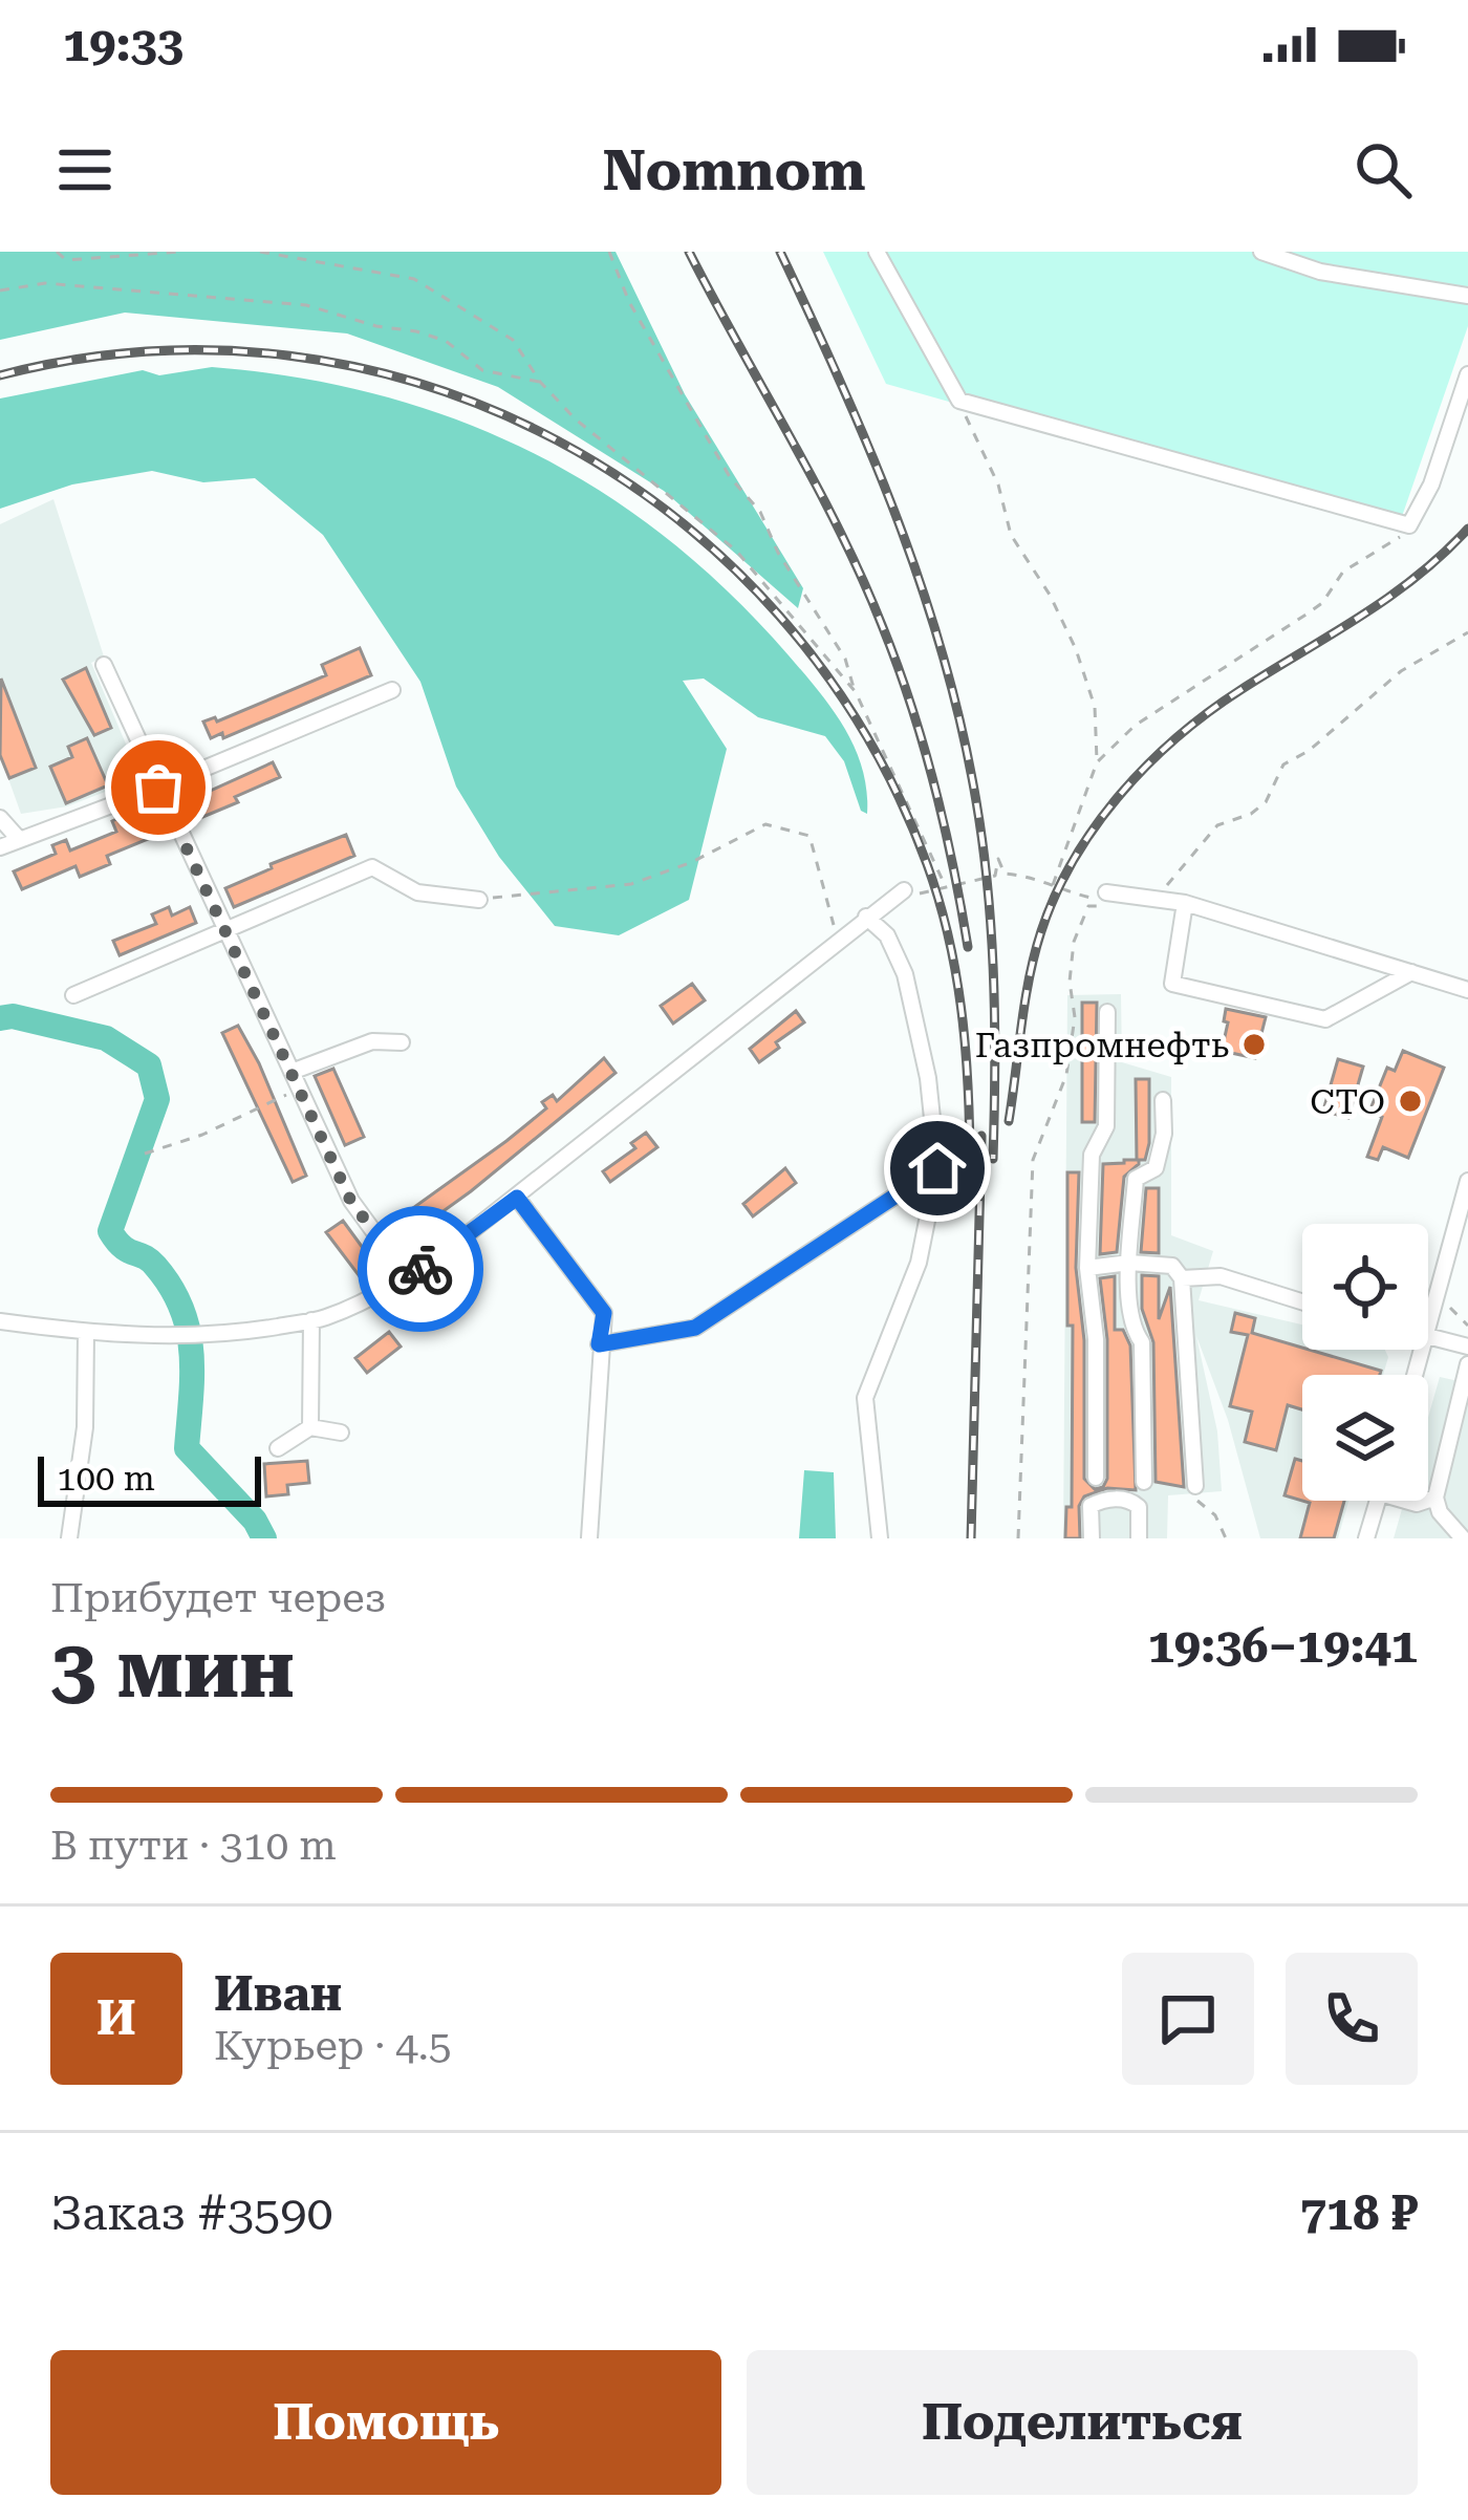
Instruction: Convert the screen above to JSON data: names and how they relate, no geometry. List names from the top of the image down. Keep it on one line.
{"places":["Газпромнефть","СТО"],"scale_bar":"100 m","page":{"status":"19:33","header":"Nomnom","scale":"100 m","heading":["3 мин","Прибудет через","19:36–19:41"],"panel":["Иван","Курьер · 4.5","Заказ #3590","718 ₽"],"bar":"В пути · 310 m","round":"И","buttons":["Помощь","Поделиться"]}}
